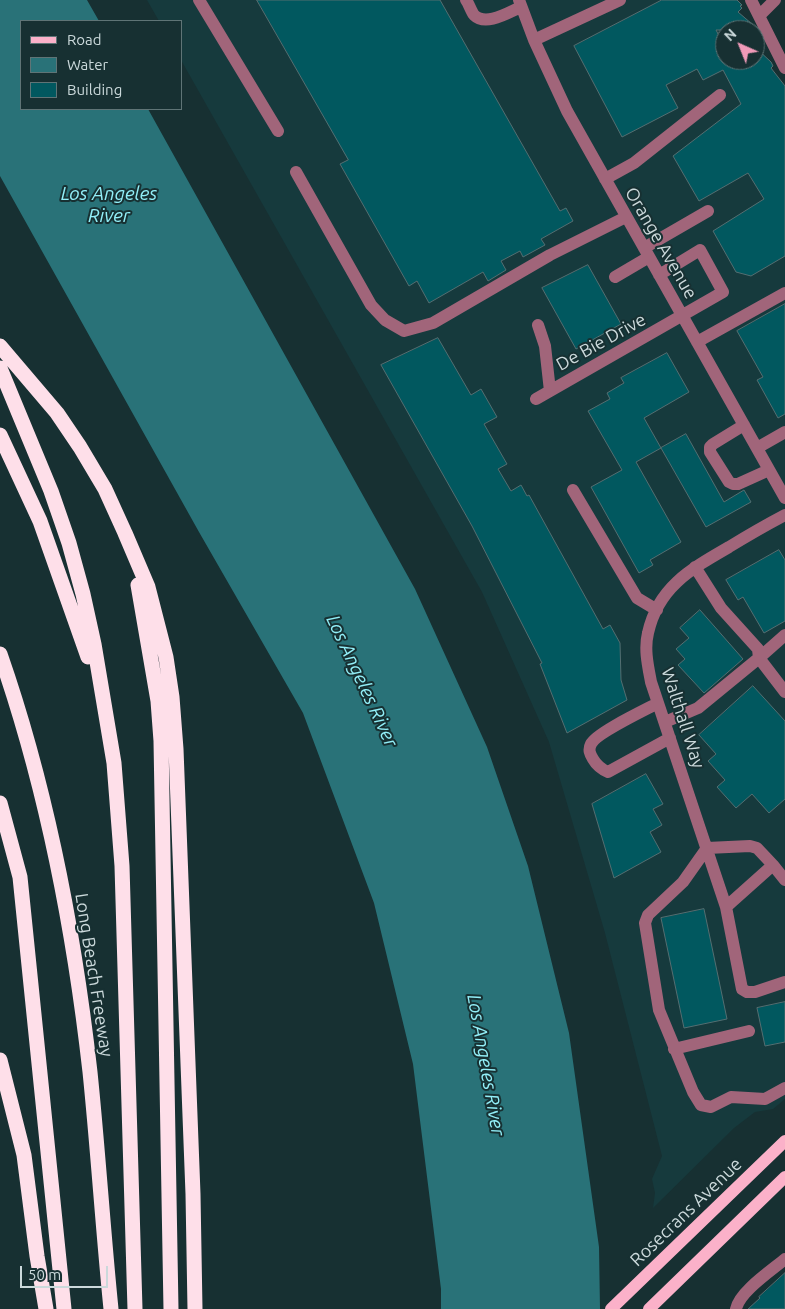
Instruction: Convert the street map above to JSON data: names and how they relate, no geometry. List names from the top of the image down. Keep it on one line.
{"streets":{"highway":["Long Beach Freeway"],"main road":["Rosecrans Avenue"],"street":["Orange Avenue","De Bie Drive","Walthall Way"]},"crossings":[["Orange Avenue","De Bie Drive"]],"water":["Los Angeles River"],"legend":["Road","Water","Building"],"scale_bar":"50 m","north":"top left"}
